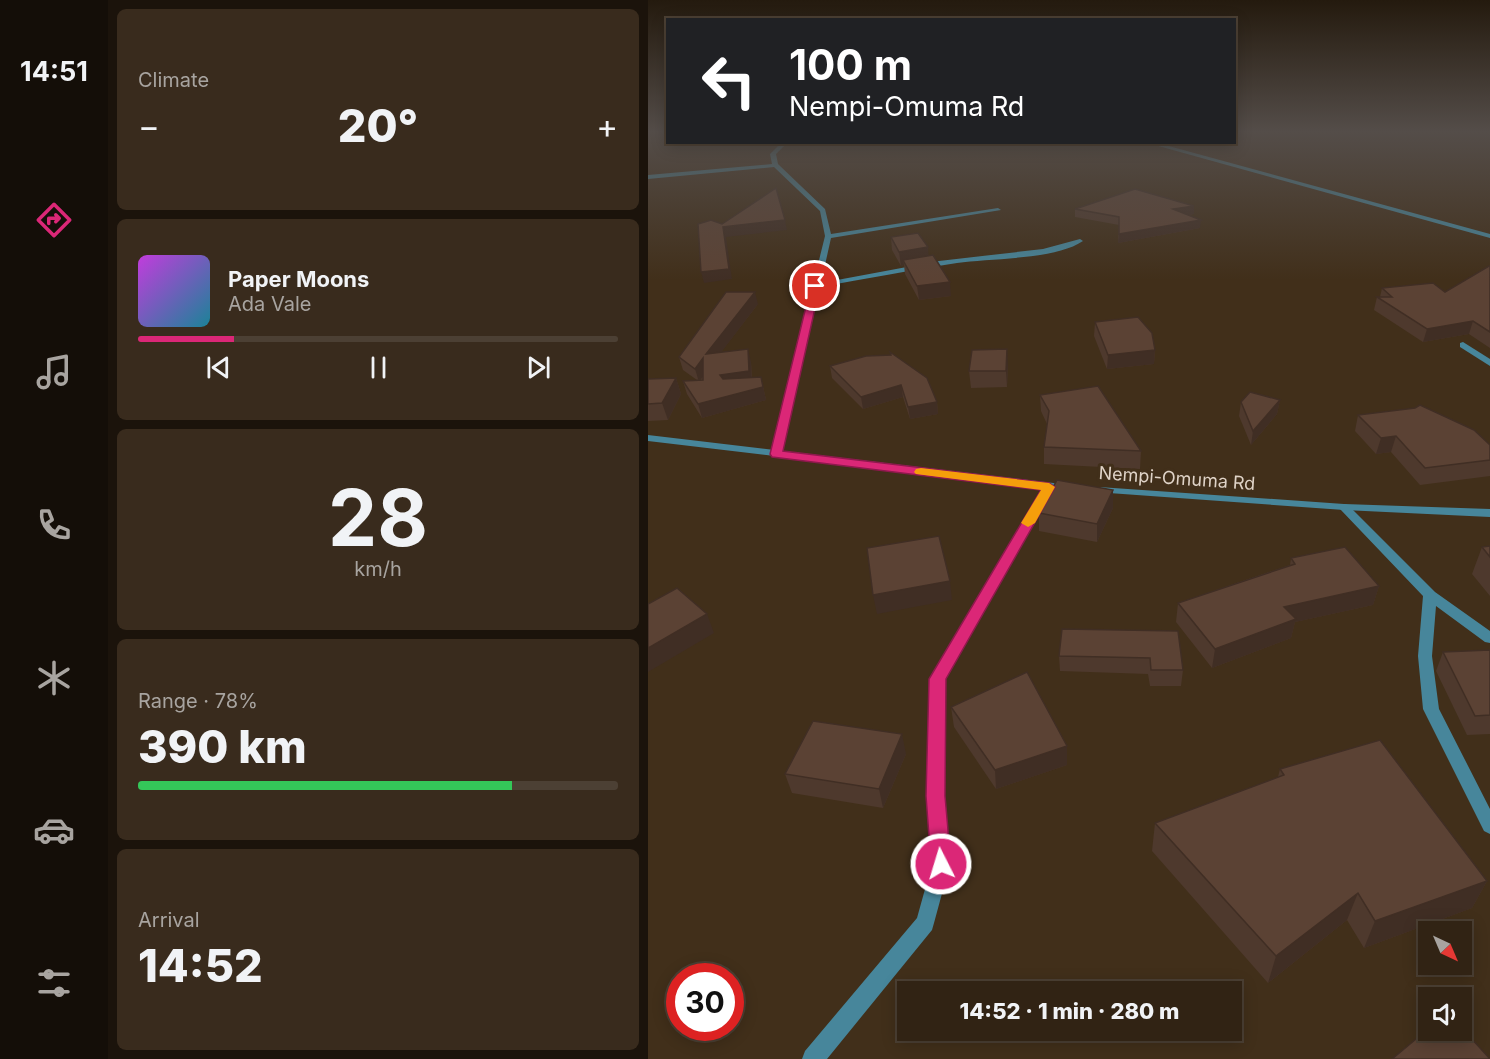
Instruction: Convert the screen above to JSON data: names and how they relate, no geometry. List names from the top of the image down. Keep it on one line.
{"streets":{"street":["Nempi-Omuma Rd"]},"north":"bottom right","page":{"tabs":"14:51","tile":["Climate",["28","km/h"],["Range · 78%","390 km"],["Arrival","14:52"]],"turn":["100 m","Nempi-Omuma Rd"],"heat":["−","20°","+"],"song":["Paper Moons","Ada Vale"],"limit":"30","trip":"14:52 · 1 min · 280 m"}}
